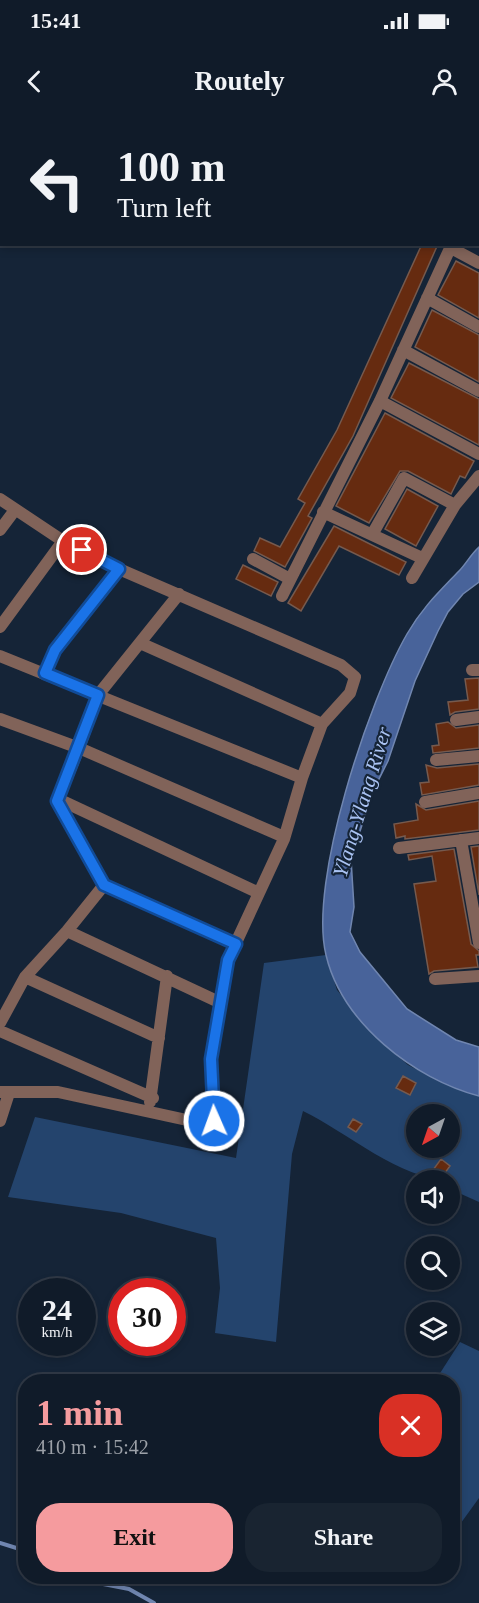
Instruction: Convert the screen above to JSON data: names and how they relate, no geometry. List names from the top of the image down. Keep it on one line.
{"water":["Ylang-Ylang River"],"north":"bottom left","page":{"status":"15:41","header":"Routely","turn":["100 m","Turn left"],"speed":"24 km/h","limit":"30","heading":["1 min","410 m · 15:42"],"buttons":["Exit","Share"]}}
